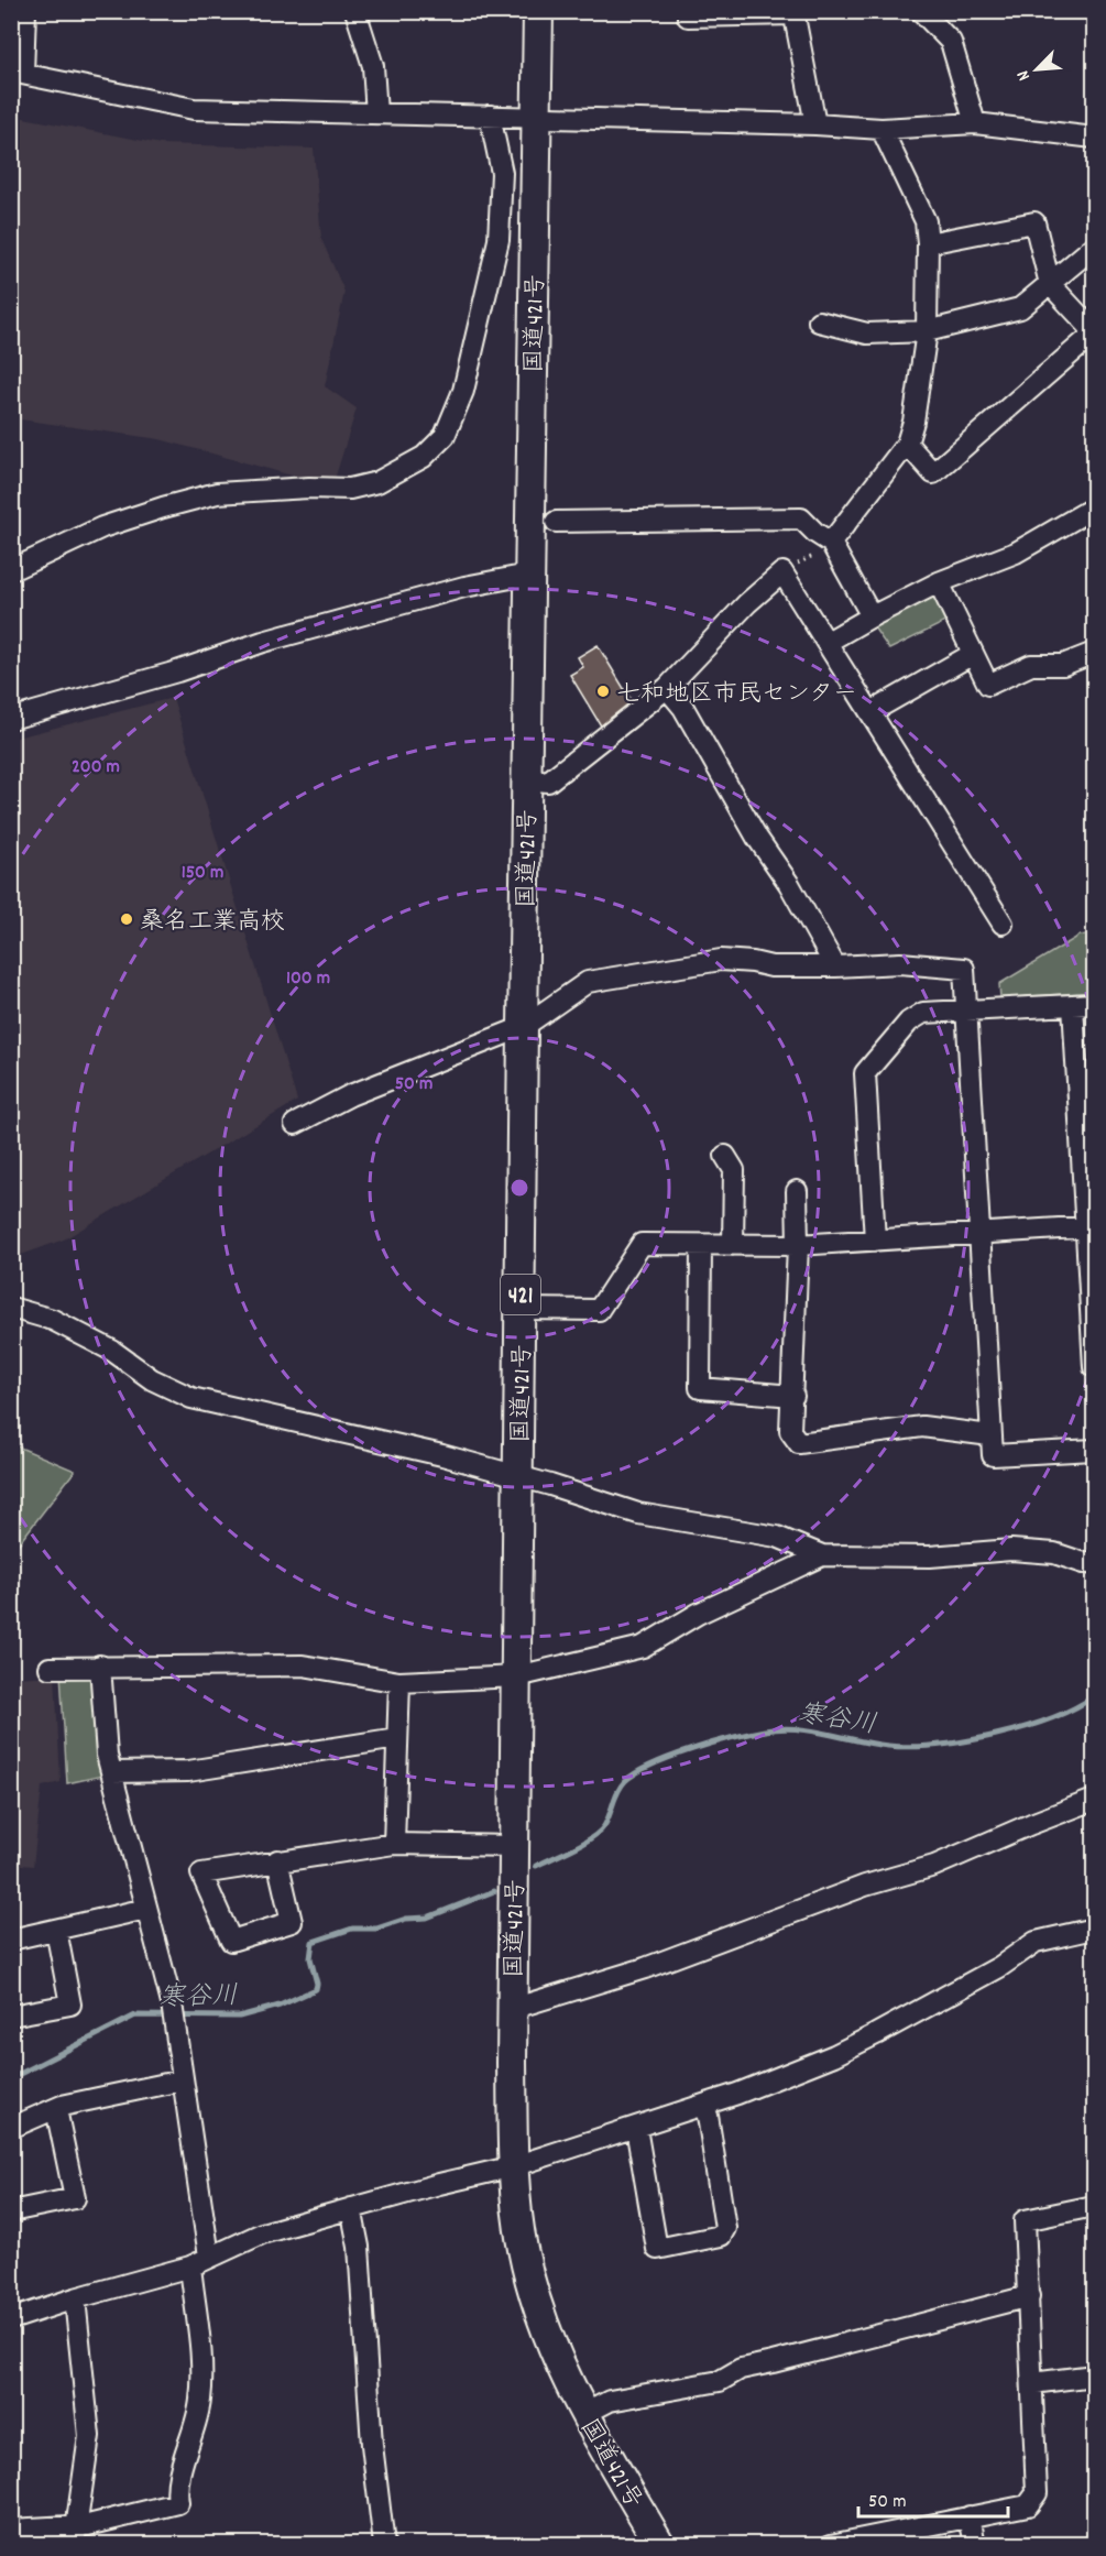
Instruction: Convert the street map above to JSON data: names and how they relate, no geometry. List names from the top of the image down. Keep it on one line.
{"streets":{"highway":["国道421号","421"]},"water":["寒谷川"],"places":["七和地区市民センター","桑名工業高校"],"scale_bar":"50 m","north":"bottom left","rings":["200 m","150 m","100 m","50 m"]}
